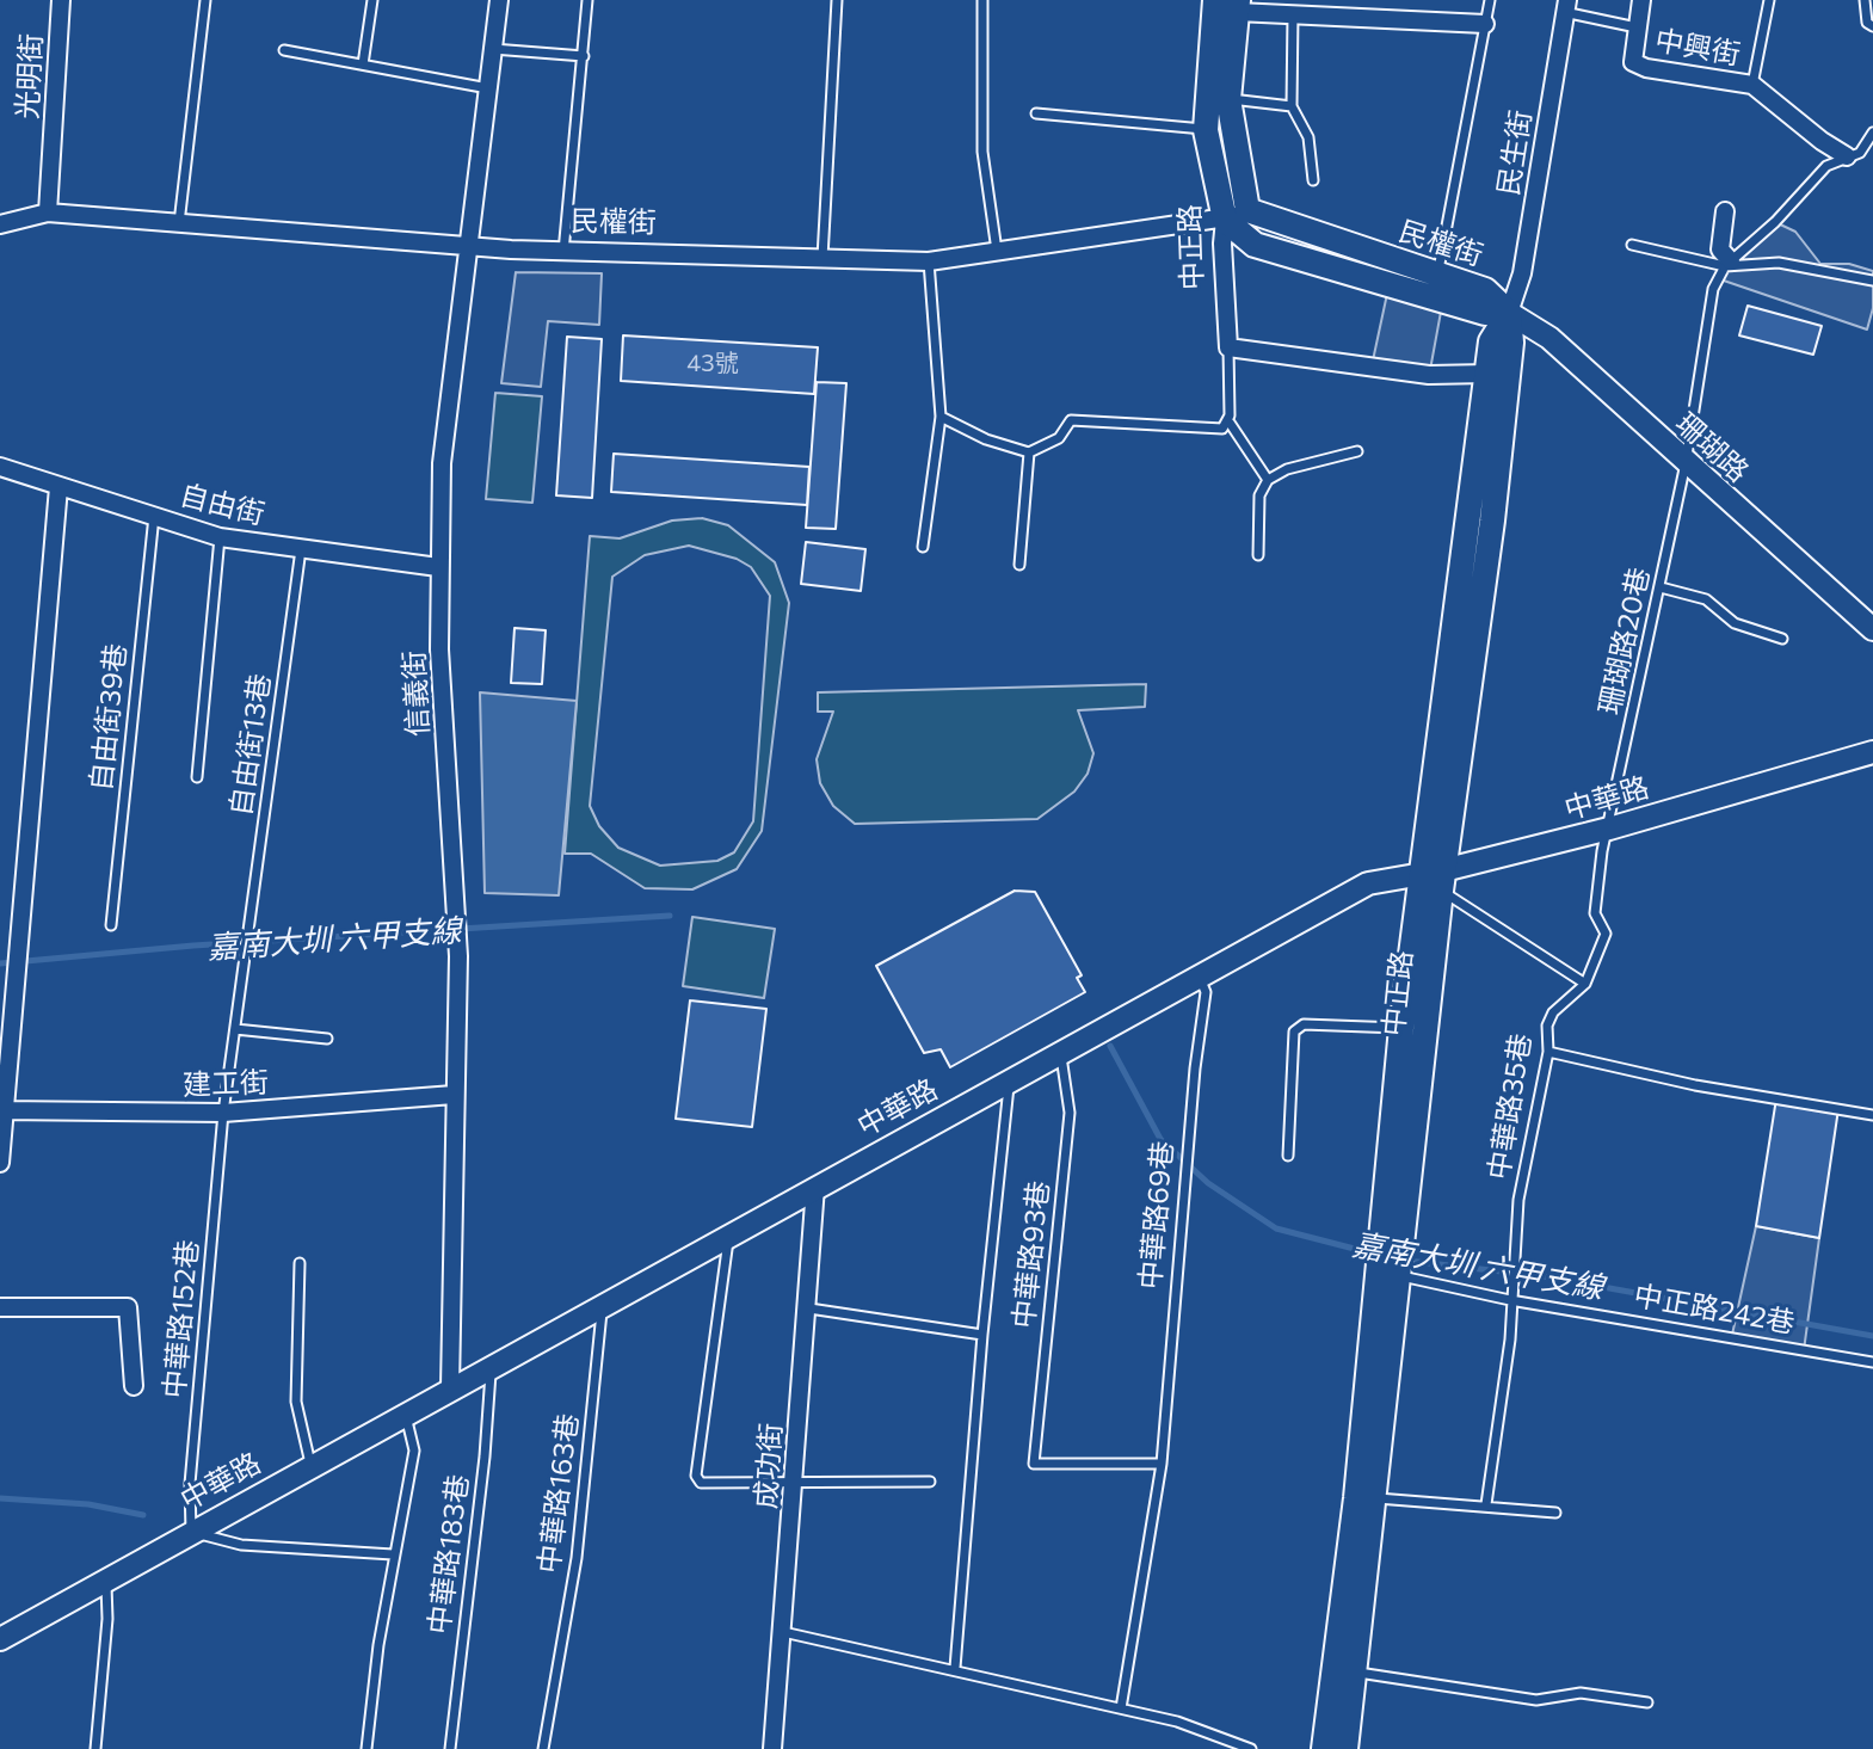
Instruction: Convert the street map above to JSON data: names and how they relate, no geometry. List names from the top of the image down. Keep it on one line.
{"streets":{"main road":["民權街","中正路"],"street":["中興街","光明街","民生街","珊瑚路","自由街","信義街","中華路","建工街","成功街"],"lane":["珊瑚路20巷","自由街39巷","自由街13巷","中華路35巷","中華路69巷","中華路93巷","中正路242巷","中華路152巷","中華路163巷","中華路183巷"]},"crossings":[["光明街","民權街"],["民生街","民權街"],["民生街","中正路"],["民生街","珊瑚路"],["民權街","中正路"],["民權街","珊瑚路"],["民權街","信義街"],["中正路","珊瑚路"],["中正路","中華路"],["中正路","中正路242巷"],["珊瑚路","珊瑚路20巷"],["自由街","信義街"],["自由街","自由街39巷"],["自由街","自由街13巷"],["珊瑚路20巷","中華路"],["珊瑚路20巷","中華路35巷"],["信義街","中華路"],["信義街","建工街"],["自由街13巷","中華路152巷"],["中華路","中華路35巷"],["中華路","中華路69巷"],["中華路","中華路93巷"],["中華路","中華路152巷"],["中華路","成功街"],["中華路","中華路163巷"],["中華路","中華路183巷"],["建工街","中華路152巷"],["中華路35巷","中正路242巷"],["中華路69巷","中華路93巷"]],"water":["嘉南大圳 六甲支線"],"house_numbers":["43號"]}
